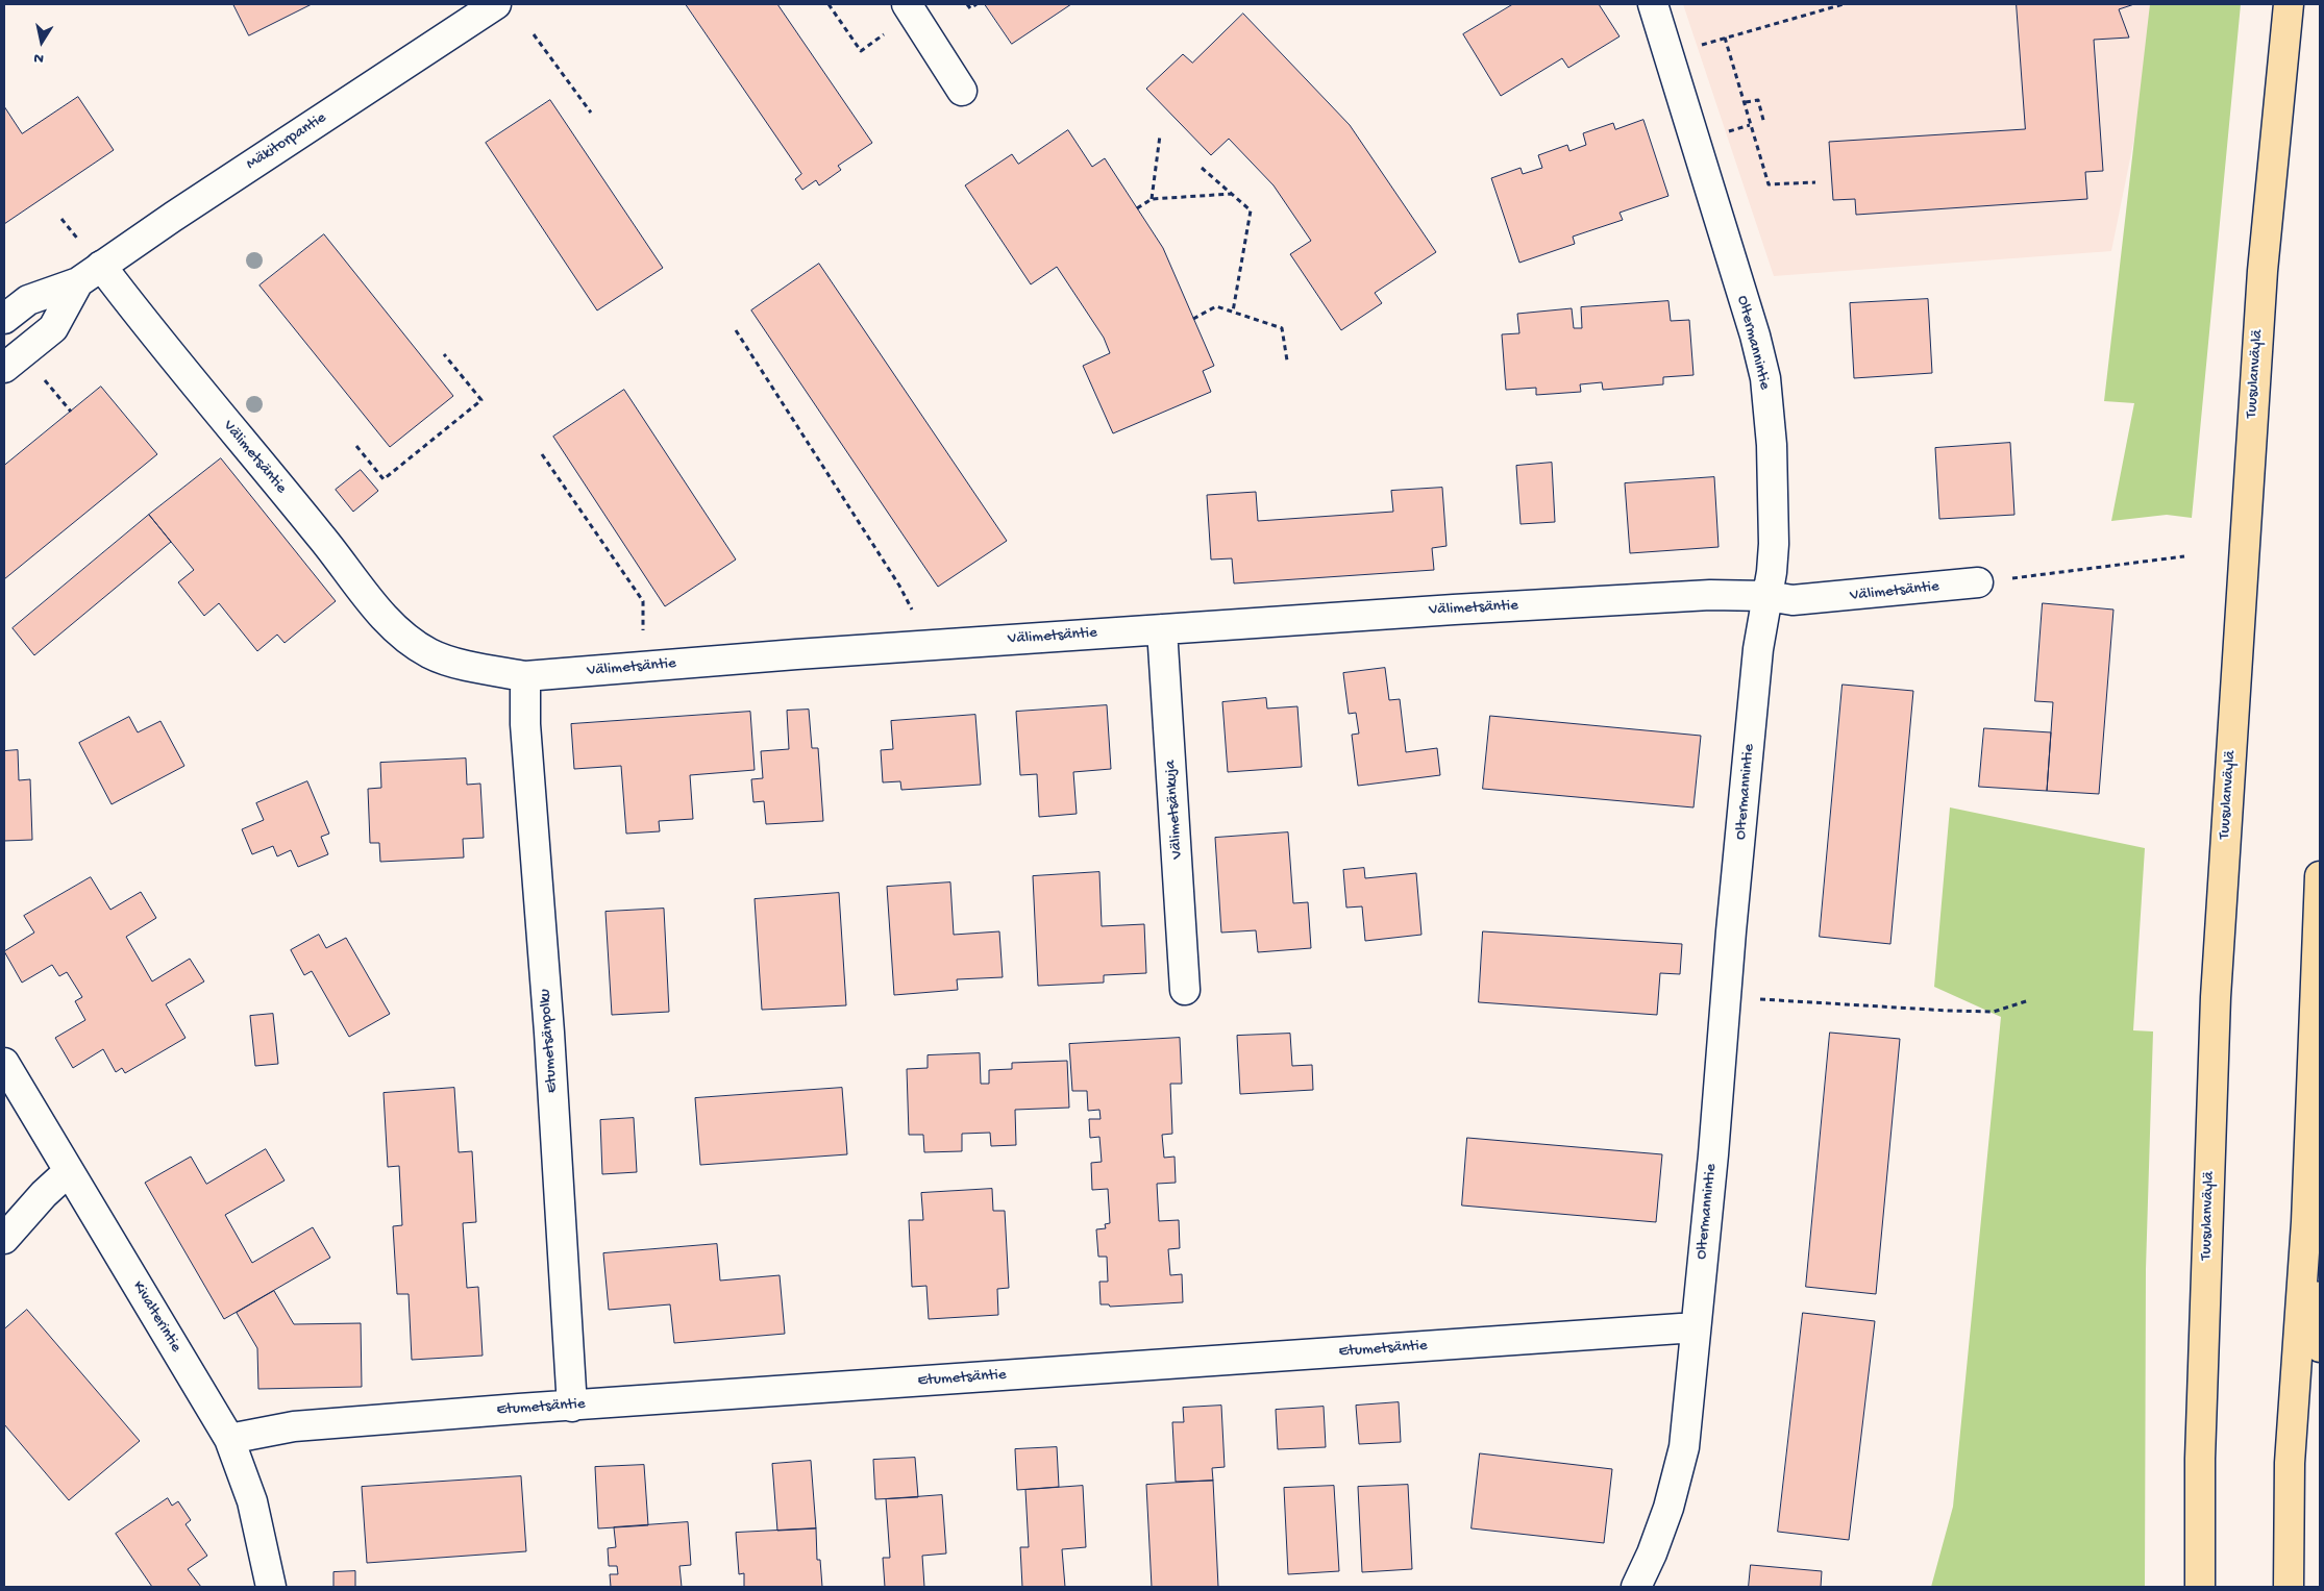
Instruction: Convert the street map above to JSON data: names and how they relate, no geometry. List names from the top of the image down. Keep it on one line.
{"streets":{"highway":["Tuusulanväylä"],"street":["Mäkitorpantie","Oltermannintie","Välimetsäntie","Välimetsänkuja","Etumetsänpolku","Kivalterintie","Etumetsäntie"]},"crossings":[["Mäkitorpantie","Välimetsäntie"],["Oltermannintie","Välimetsäntie"],["Oltermannintie","Etumetsäntie"],["Välimetsäntie","Välimetsänkuja"],["Välimetsäntie","Etumetsänpolku"],["Etumetsänpolku","Etumetsäntie"],["Kivalterintie","Etumetsäntie"]],"north":"bottom"}
